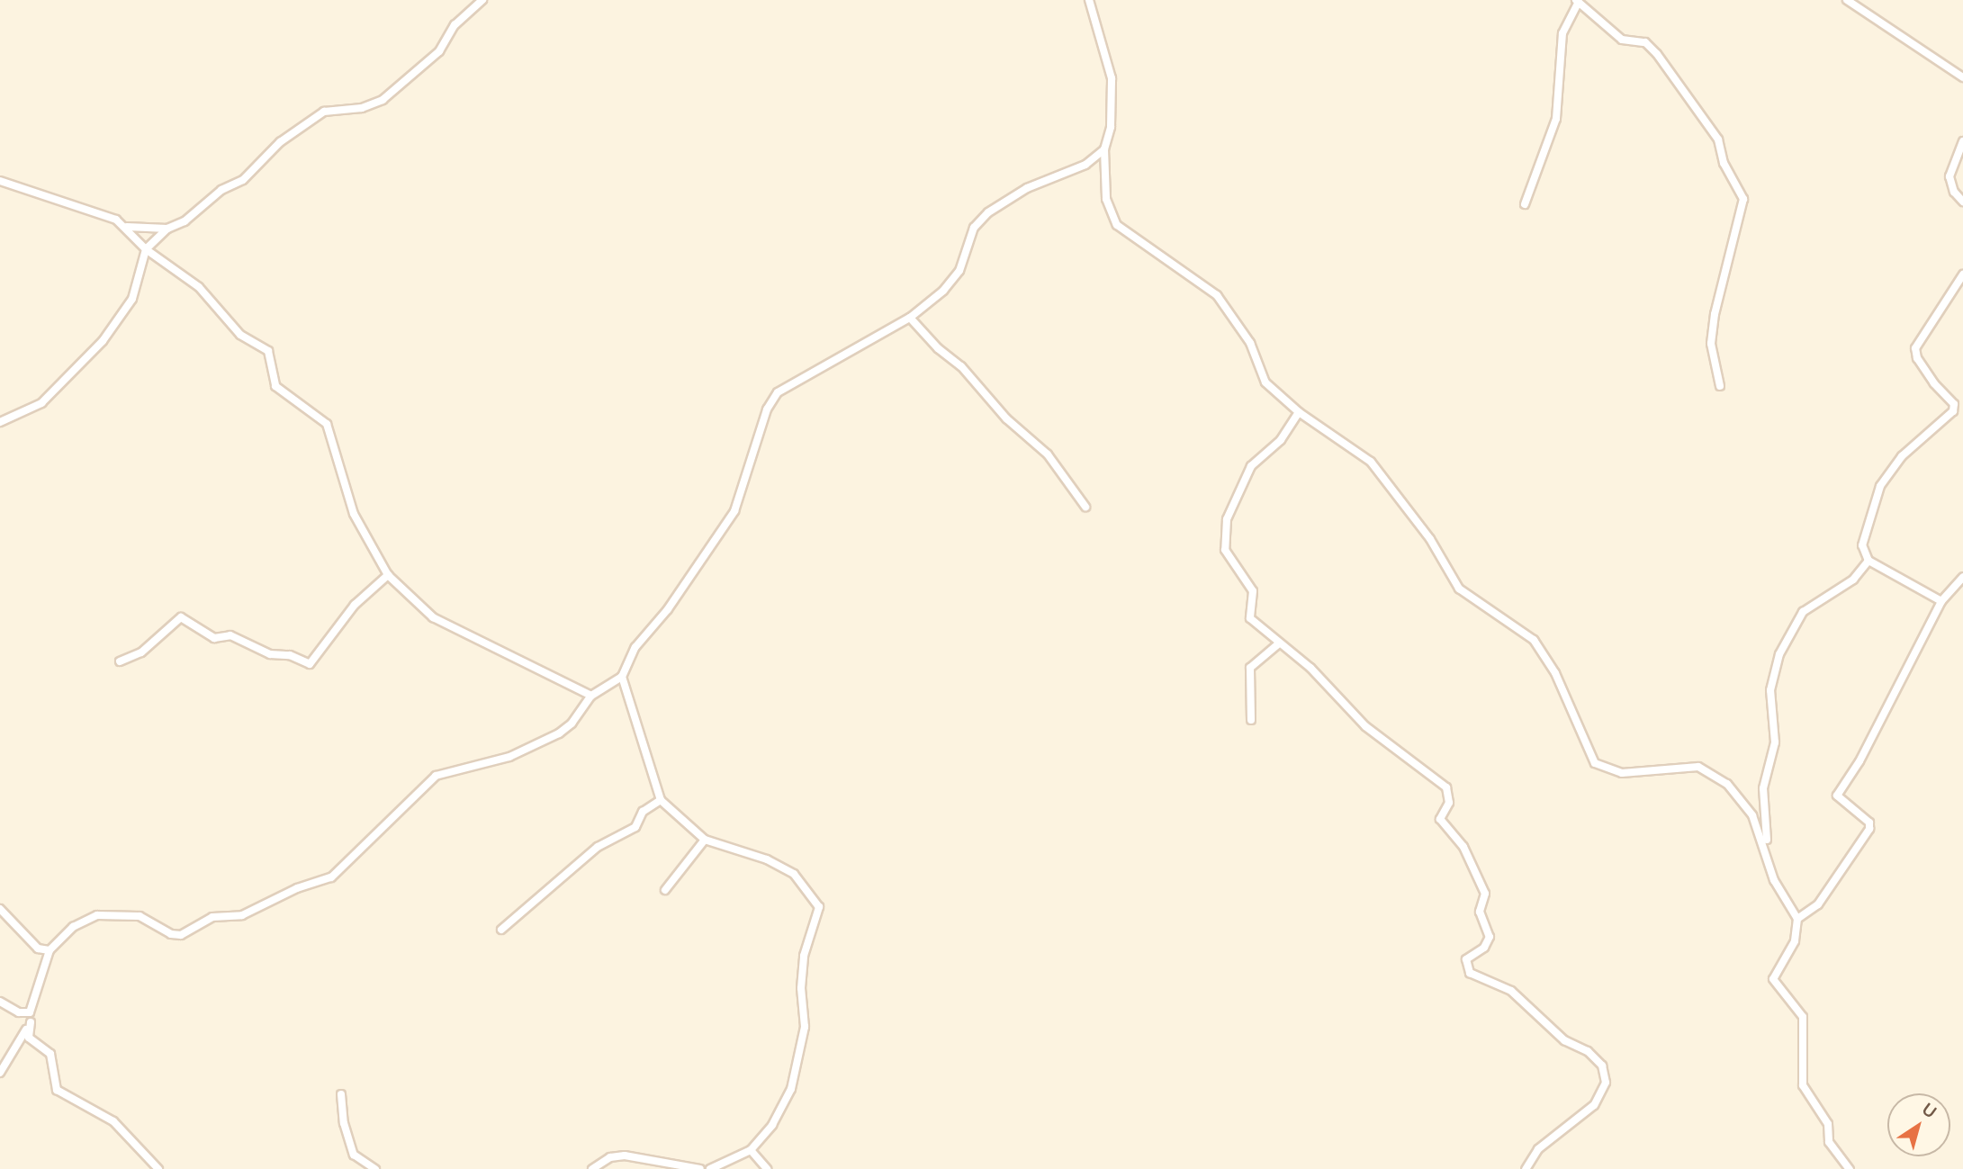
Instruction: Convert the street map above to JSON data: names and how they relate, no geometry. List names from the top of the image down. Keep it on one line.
{"north":"top right"}
